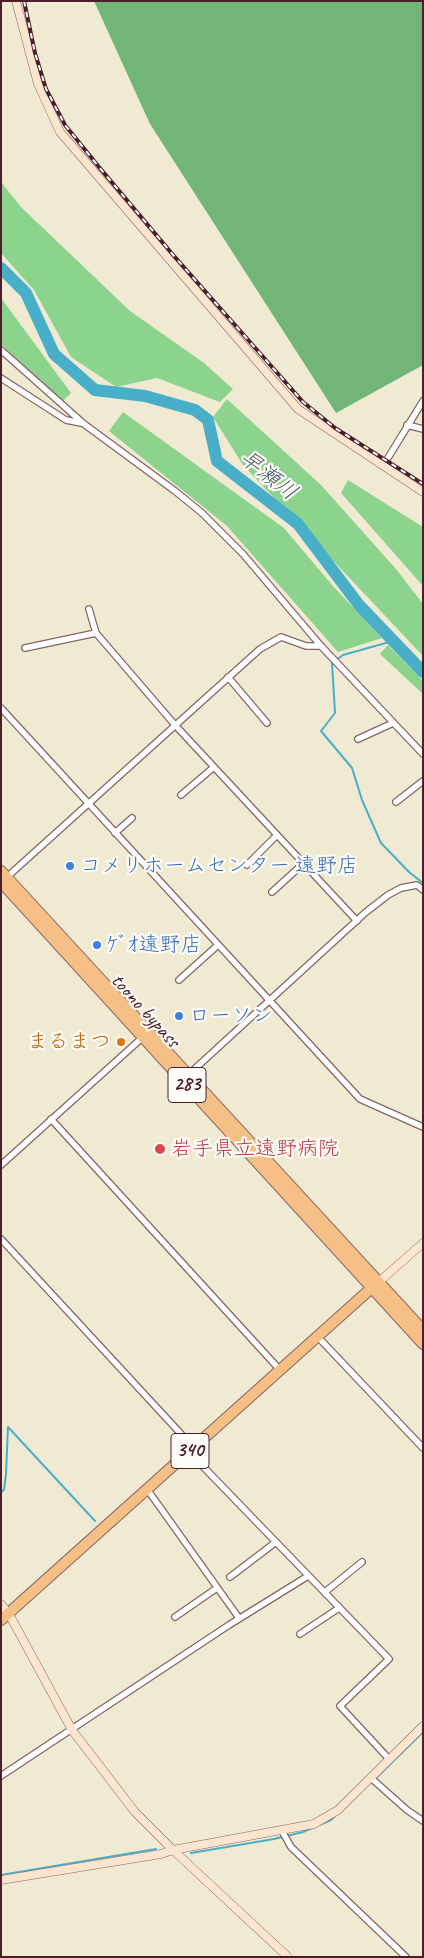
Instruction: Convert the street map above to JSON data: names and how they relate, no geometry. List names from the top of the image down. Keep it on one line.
{"streets":{"highway":["toono bypass","283","340"]},"crossings":[["toono bypass","340"]],"water":["早瀬川"],"places":["コメリホームセンター 遠野店","ｹﾞｵ遠野店","ローソン","まるまつ","岩手県立遠野病院"]}
